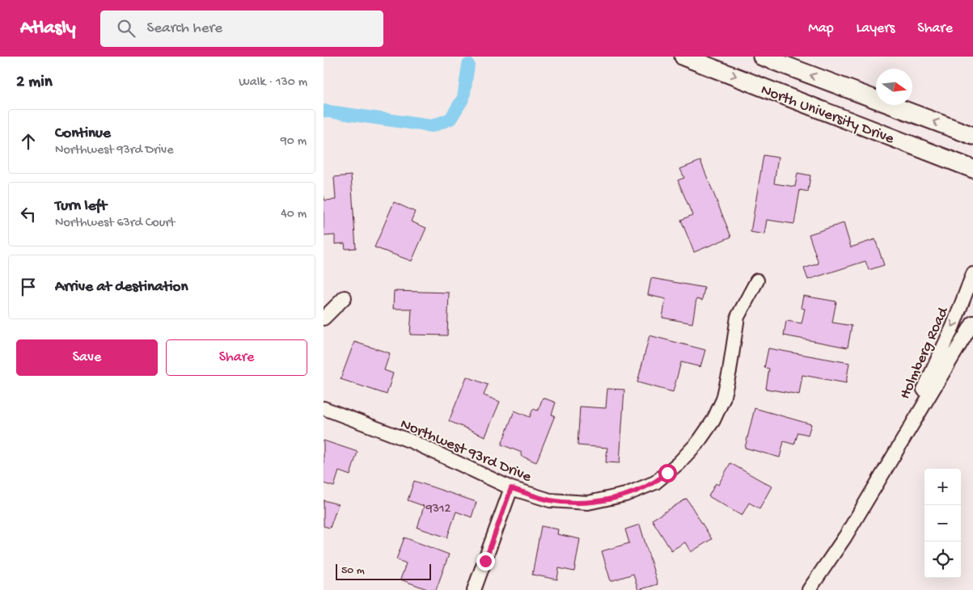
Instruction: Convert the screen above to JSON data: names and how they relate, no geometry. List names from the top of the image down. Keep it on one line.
{"streets":{"main road":["North University Drive"],"street":["Holmberg Road","Northwest 93rd Drive"]},"house_numbers":["9312"],"scale_bar":"50 m","north":"right","page":{"header":"Atlasly","search":"Search here","nav":["Map","Layers","Share"],"heading":["2 min","Walk · 130 m"],"list":[["Continue","Northwest 93rd Drive","90 m"],["Turn left","Northwest 63rd Court","40 m"],"Arrive at destination"],"buttons":["Save","Share"],"map_buttons":["+","−"],"scale":"50 m"}}
